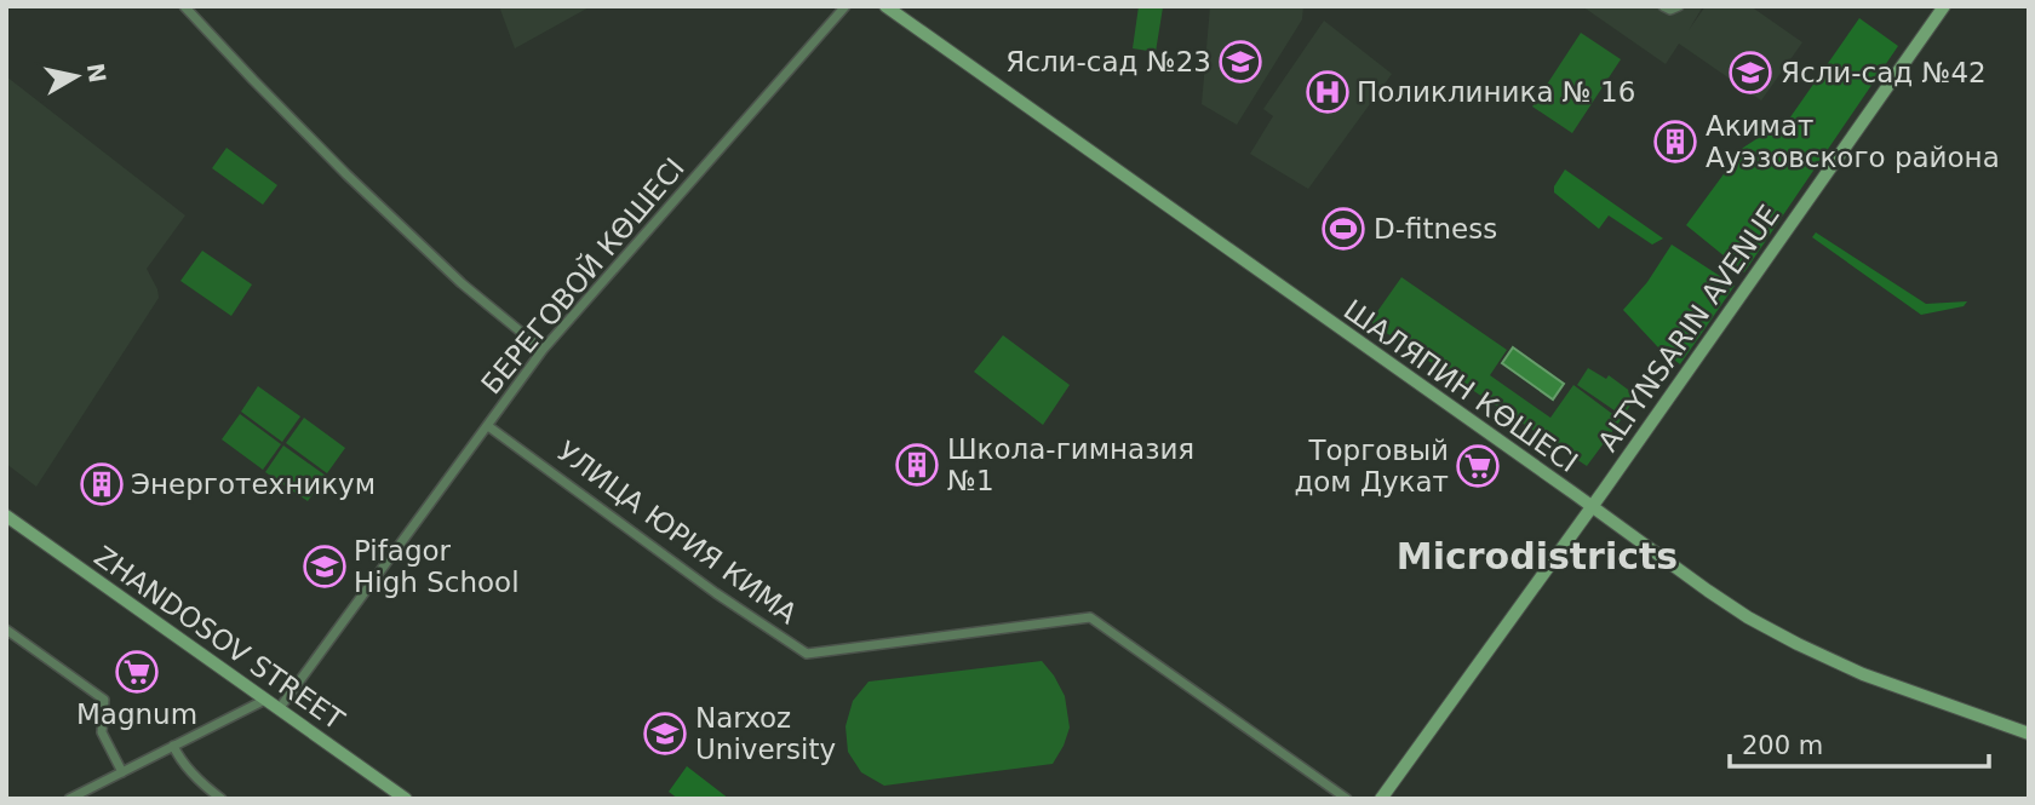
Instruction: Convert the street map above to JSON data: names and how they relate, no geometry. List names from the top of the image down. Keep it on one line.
{"streets":{"main road":["ALTYNSARIN AVENUE","ШАЛЯПИН КӨШЕСІ","ZHANDOSOV STREET"],"street":["БЕРЕГОВОЙ КӨШЕСІ","УЛИЦА ЮРИЯ КИМА"]},"crossings":[["БЕРЕГОВОЙ КӨШЕСІ","УЛИЦА ЮРИЯ КИМА"],["БЕРЕГОВОЙ КӨШЕСІ","ZHANDOSOV STREET"],["ALTYNSARIN AVENUE","ШАЛЯПИН КӨШЕСІ"]],"districts":["Microdistricts"],"places":{"school or university":["Ясли-сад №23","Ясли-сад №42","Pifagor High School","Narxoz University"],"hospital":["Поликлиника № 16"],"building":["Акимат Ауэзовского района","Школа-гимназия №1","Энерготехникум"],"sports":["D-fitness"],"supermarket":["Торговый дом Дукат","Magnum"]},"scale_bar":"200 m","north":"right"}
